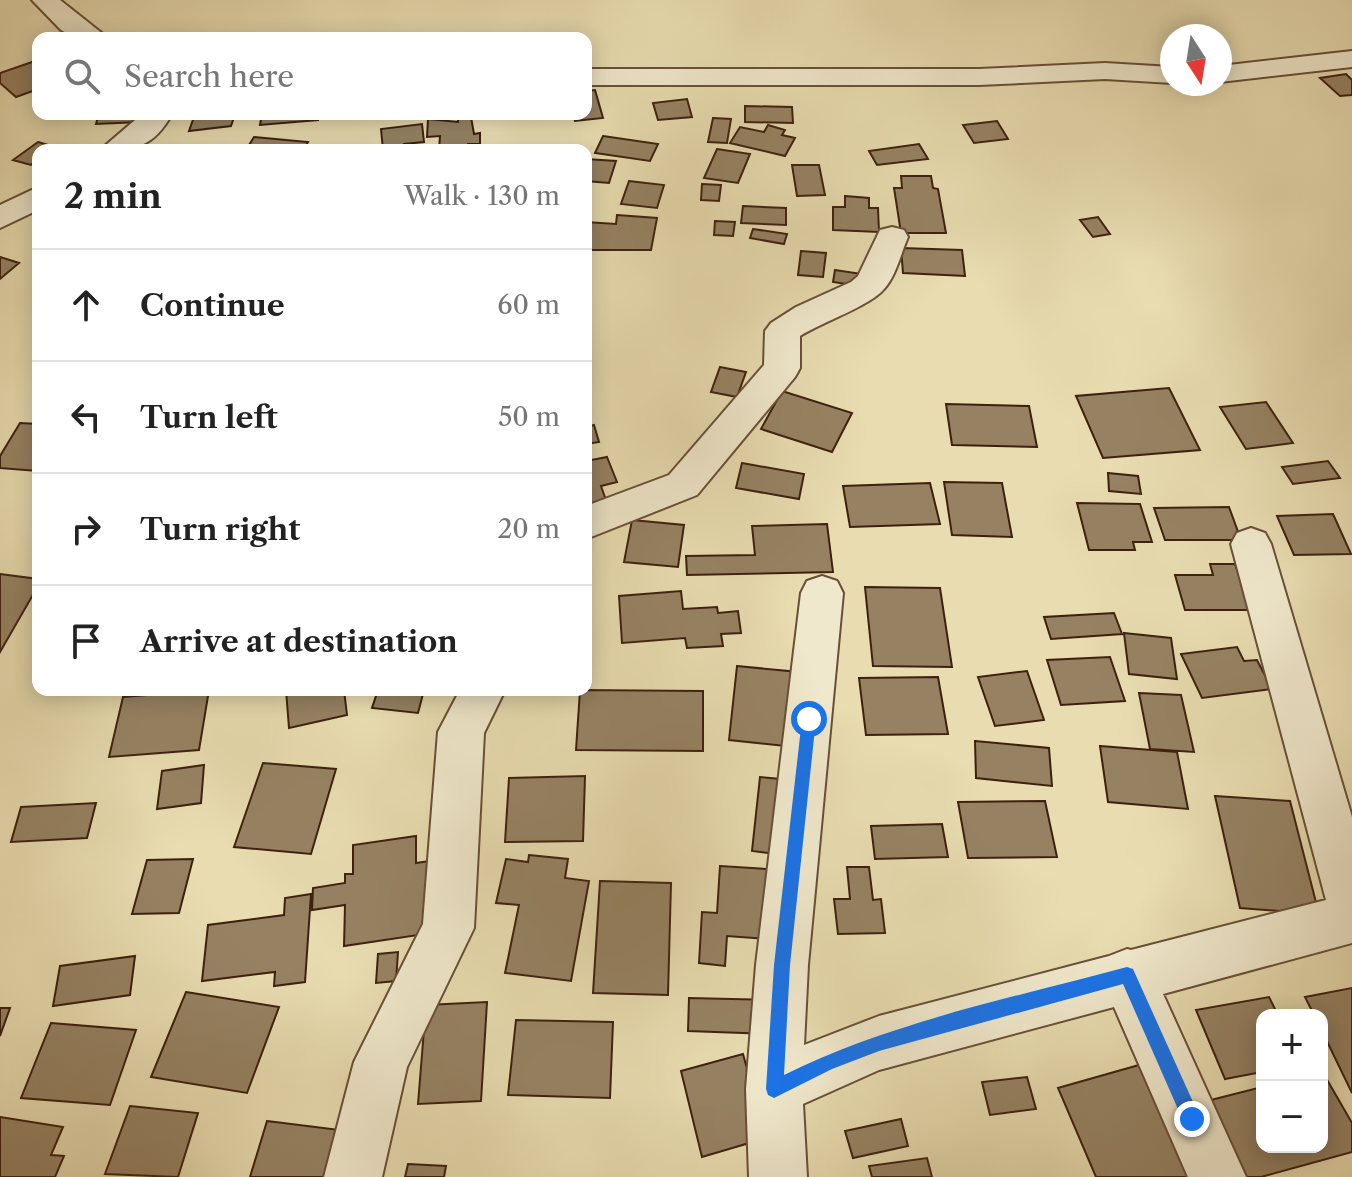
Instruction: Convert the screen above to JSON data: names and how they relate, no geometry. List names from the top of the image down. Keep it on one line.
{"north":"bottom","page":{"search":"Search here","heading":["2 min","Walk · 130 m"],"list":[["Continue","60 m"],["Turn left","50 m"],["Turn right","20 m"],"Arrive at destination"],"map_buttons":["+","−"]}}
